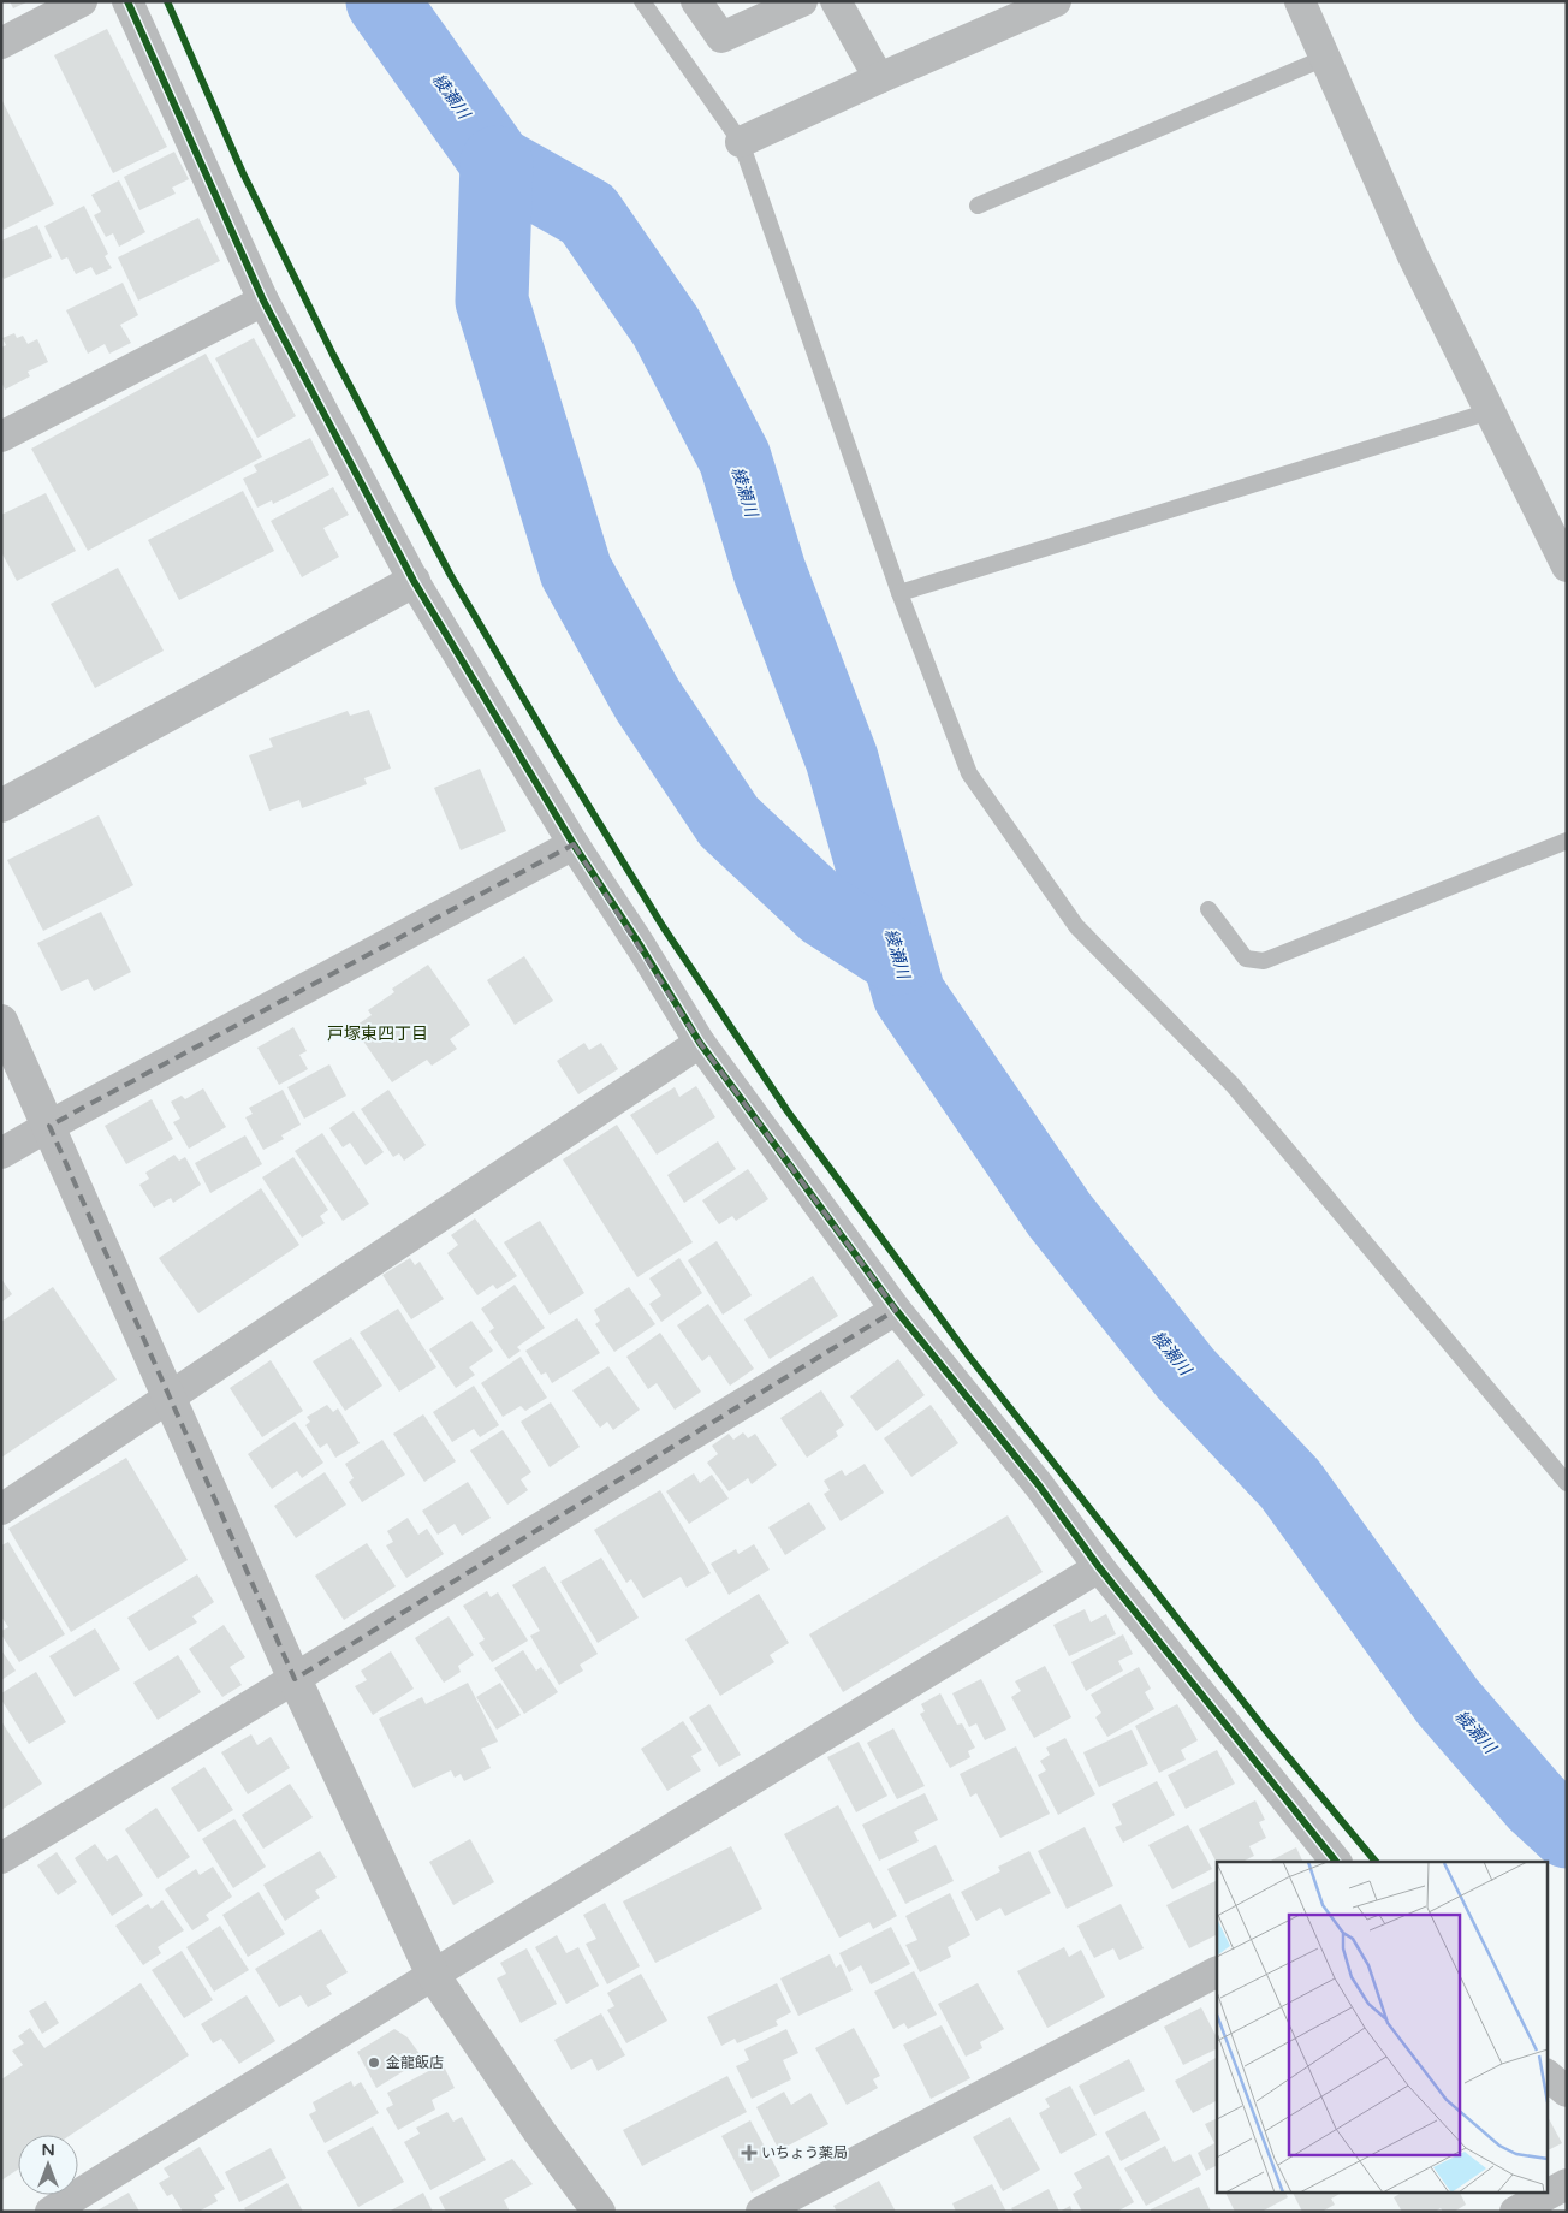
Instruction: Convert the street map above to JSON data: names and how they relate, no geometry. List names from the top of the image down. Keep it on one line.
{"districts":["戸塚東四丁目"],"water":["綾瀬川"],"places":{"other":["金龍飯店"],"health":["いちょう薬局"]},"north":"top"}
